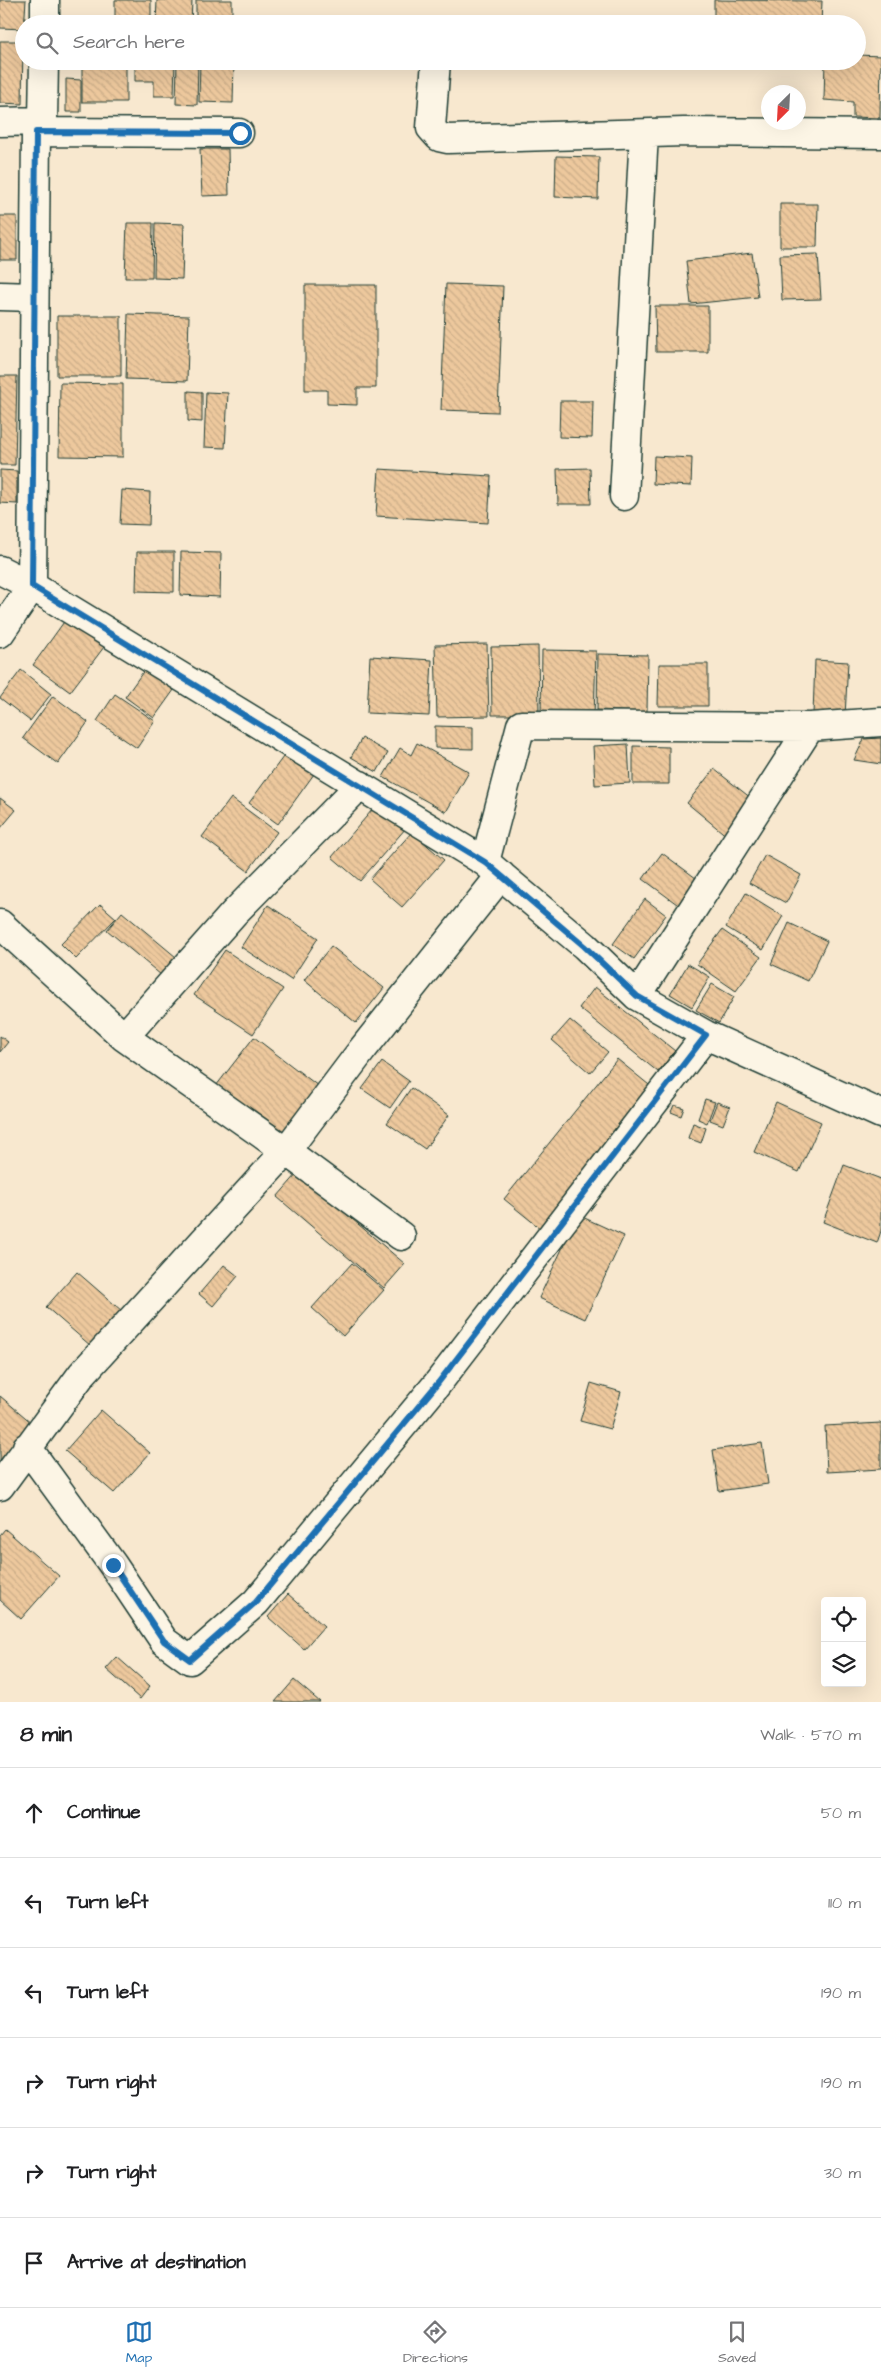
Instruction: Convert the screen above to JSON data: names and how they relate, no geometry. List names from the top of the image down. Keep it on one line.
{"north":"bottom left","page":{"search":"Search here","heading":["8 min","Walk · 570 m"],"list":[["Continue","50 m"],["Turn left","110 m"],["Turn left","190 m"],["Turn right","190 m"],["Turn right","30 m"],"Arrive at destination"],"nav":["Map","Directions","Saved"]}}
